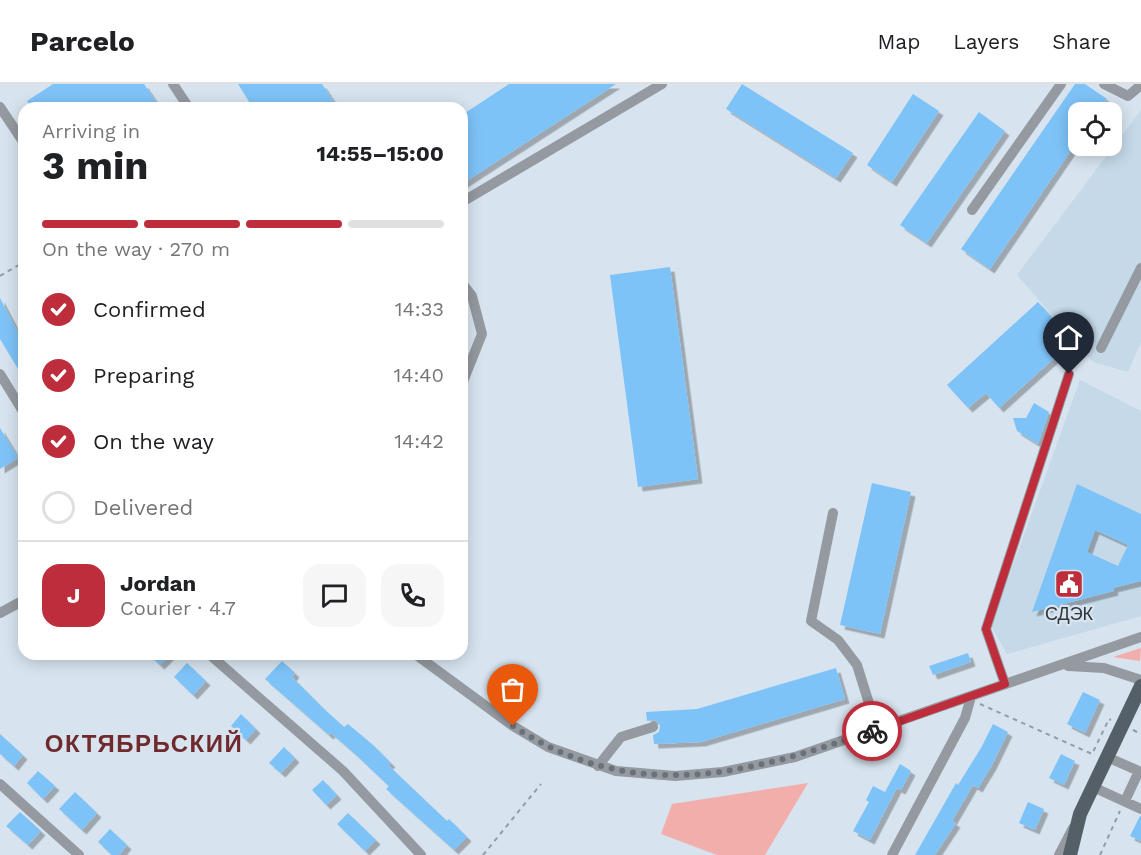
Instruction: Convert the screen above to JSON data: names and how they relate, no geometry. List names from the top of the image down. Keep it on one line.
{"districts":["ОКТЯБРЬСКИЙ"],"places":{"public building":["СДЭК"]},"page":{"header":"Parcelo","nav":["Map","Layers","Share"],"heading":["3 min","Arriving in","14:55–15:00"],"panel":["Jordan","Courier · 4.7"],"bar":"On the way · 270 m","list":[["Confirmed","14:33"],["Preparing","14:40"],["On the way","14:42"],"Delivered"],"round":"J"}}
